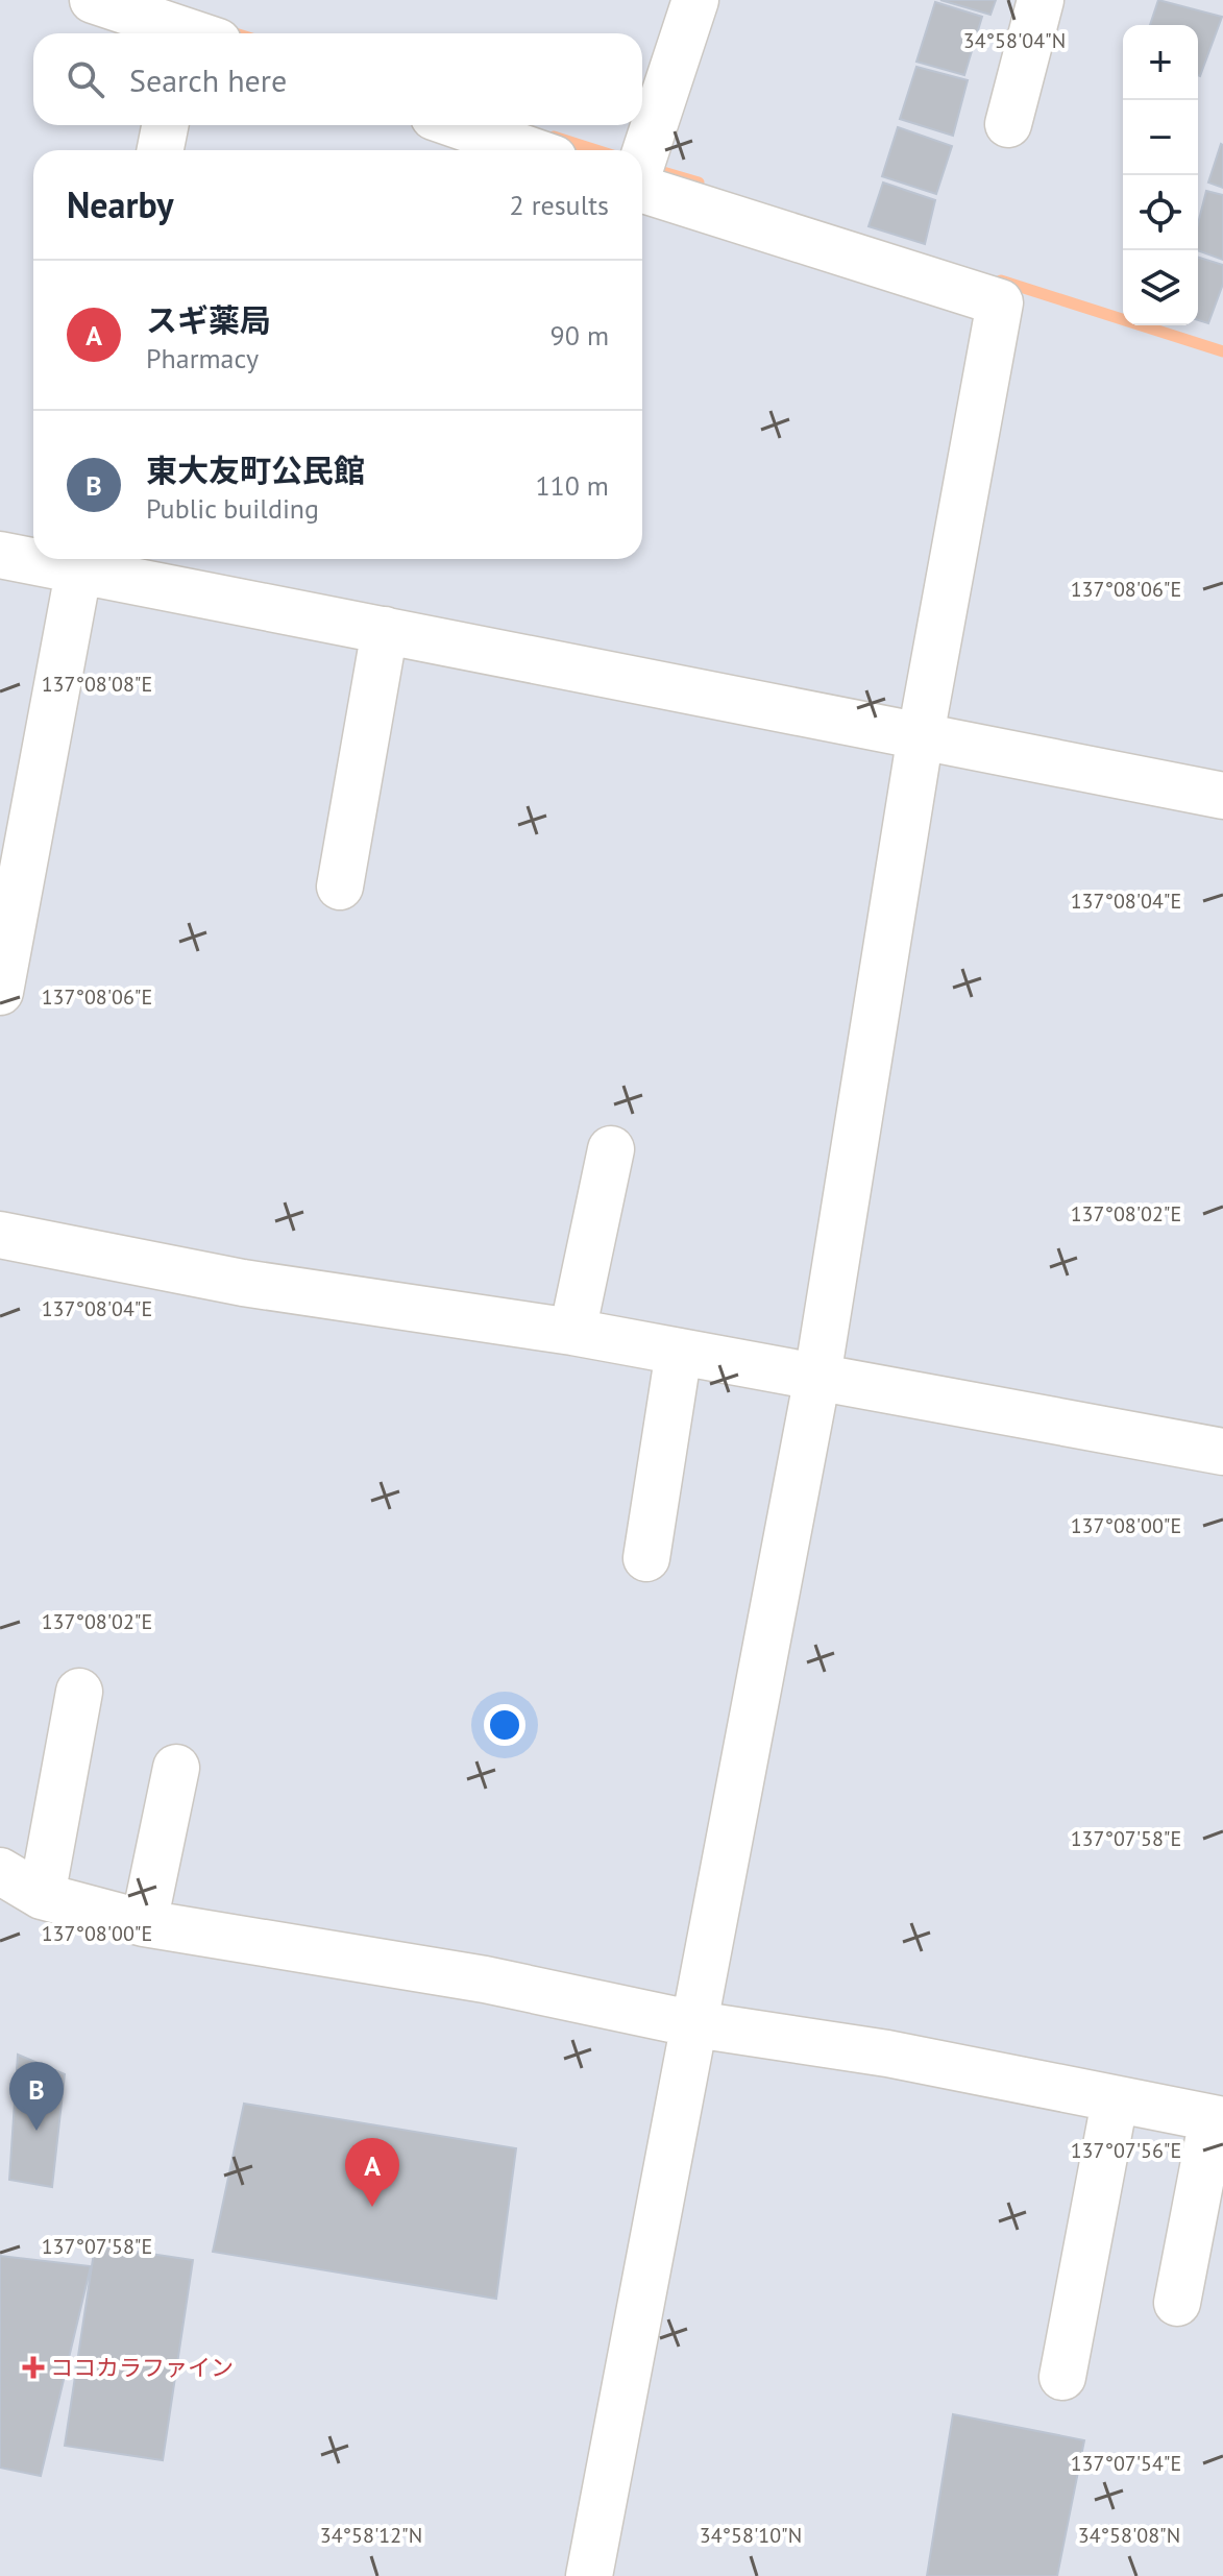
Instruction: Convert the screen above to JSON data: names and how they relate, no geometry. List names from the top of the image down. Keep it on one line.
{"places":{"health":["ココカラファイン"]},"page":{"map_buttons":["+","−"],"search":"Search here","heading":["Nearby","2 results"],"list":[{"mark":"A","name":"スギ薬局","note":"Pharmacy","value":"90 m"},{"mark":"B","name":"東大友町公民館","note":"Public building","value":"110 m"}],"pins":["B","A"]},"coordinates":["34°58'04\"N","137°08'06\"E","137°08'08\"E","137°08'04\"E","137°08'02\"E","137°08'00\"E","137°07'58\"E","137°07'56\"E","137°07'54\"E","34°58'12\"N","34°58'10\"N","34°58'08\"N"]}
